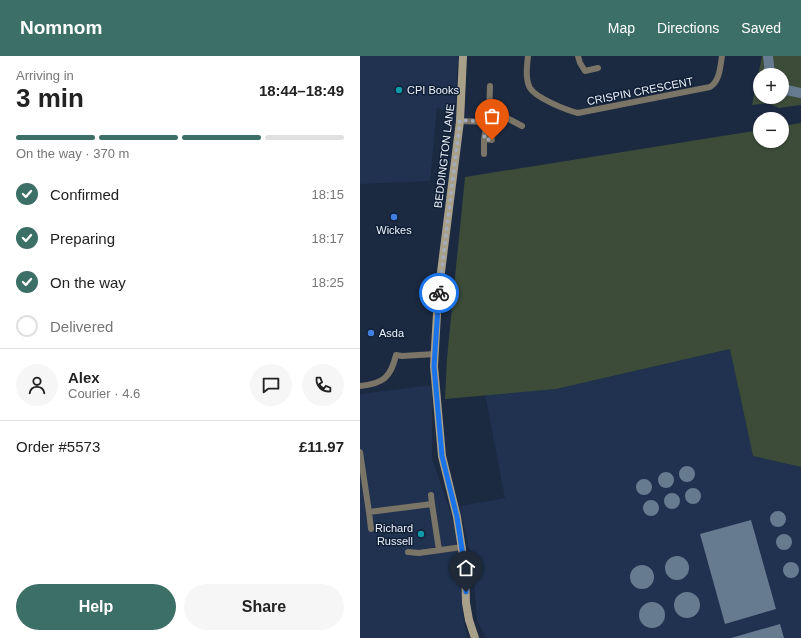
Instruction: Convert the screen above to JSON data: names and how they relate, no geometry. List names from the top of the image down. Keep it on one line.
{"streets":{"main road":["BEDDINGTON LANE"],"street":["CRISPIN CRESCENT"]},"places":["CPI Books","Wickes","Asda","Richard Russell"],"page":{"header":"Nomnom","nav":["Map","Directions","Saved"],"heading":["3 min","Arriving in","18:44–18:49"],"panel":["Alex","Courier · 4.6","Order #5573","£11.97"],"map_buttons":["+","−"],"bar":"On the way · 370 m","list":[["Confirmed","18:15"],["Preparing","18:17"],["On the way","18:25"],"Delivered"],"buttons":["Help","Share"]}}
